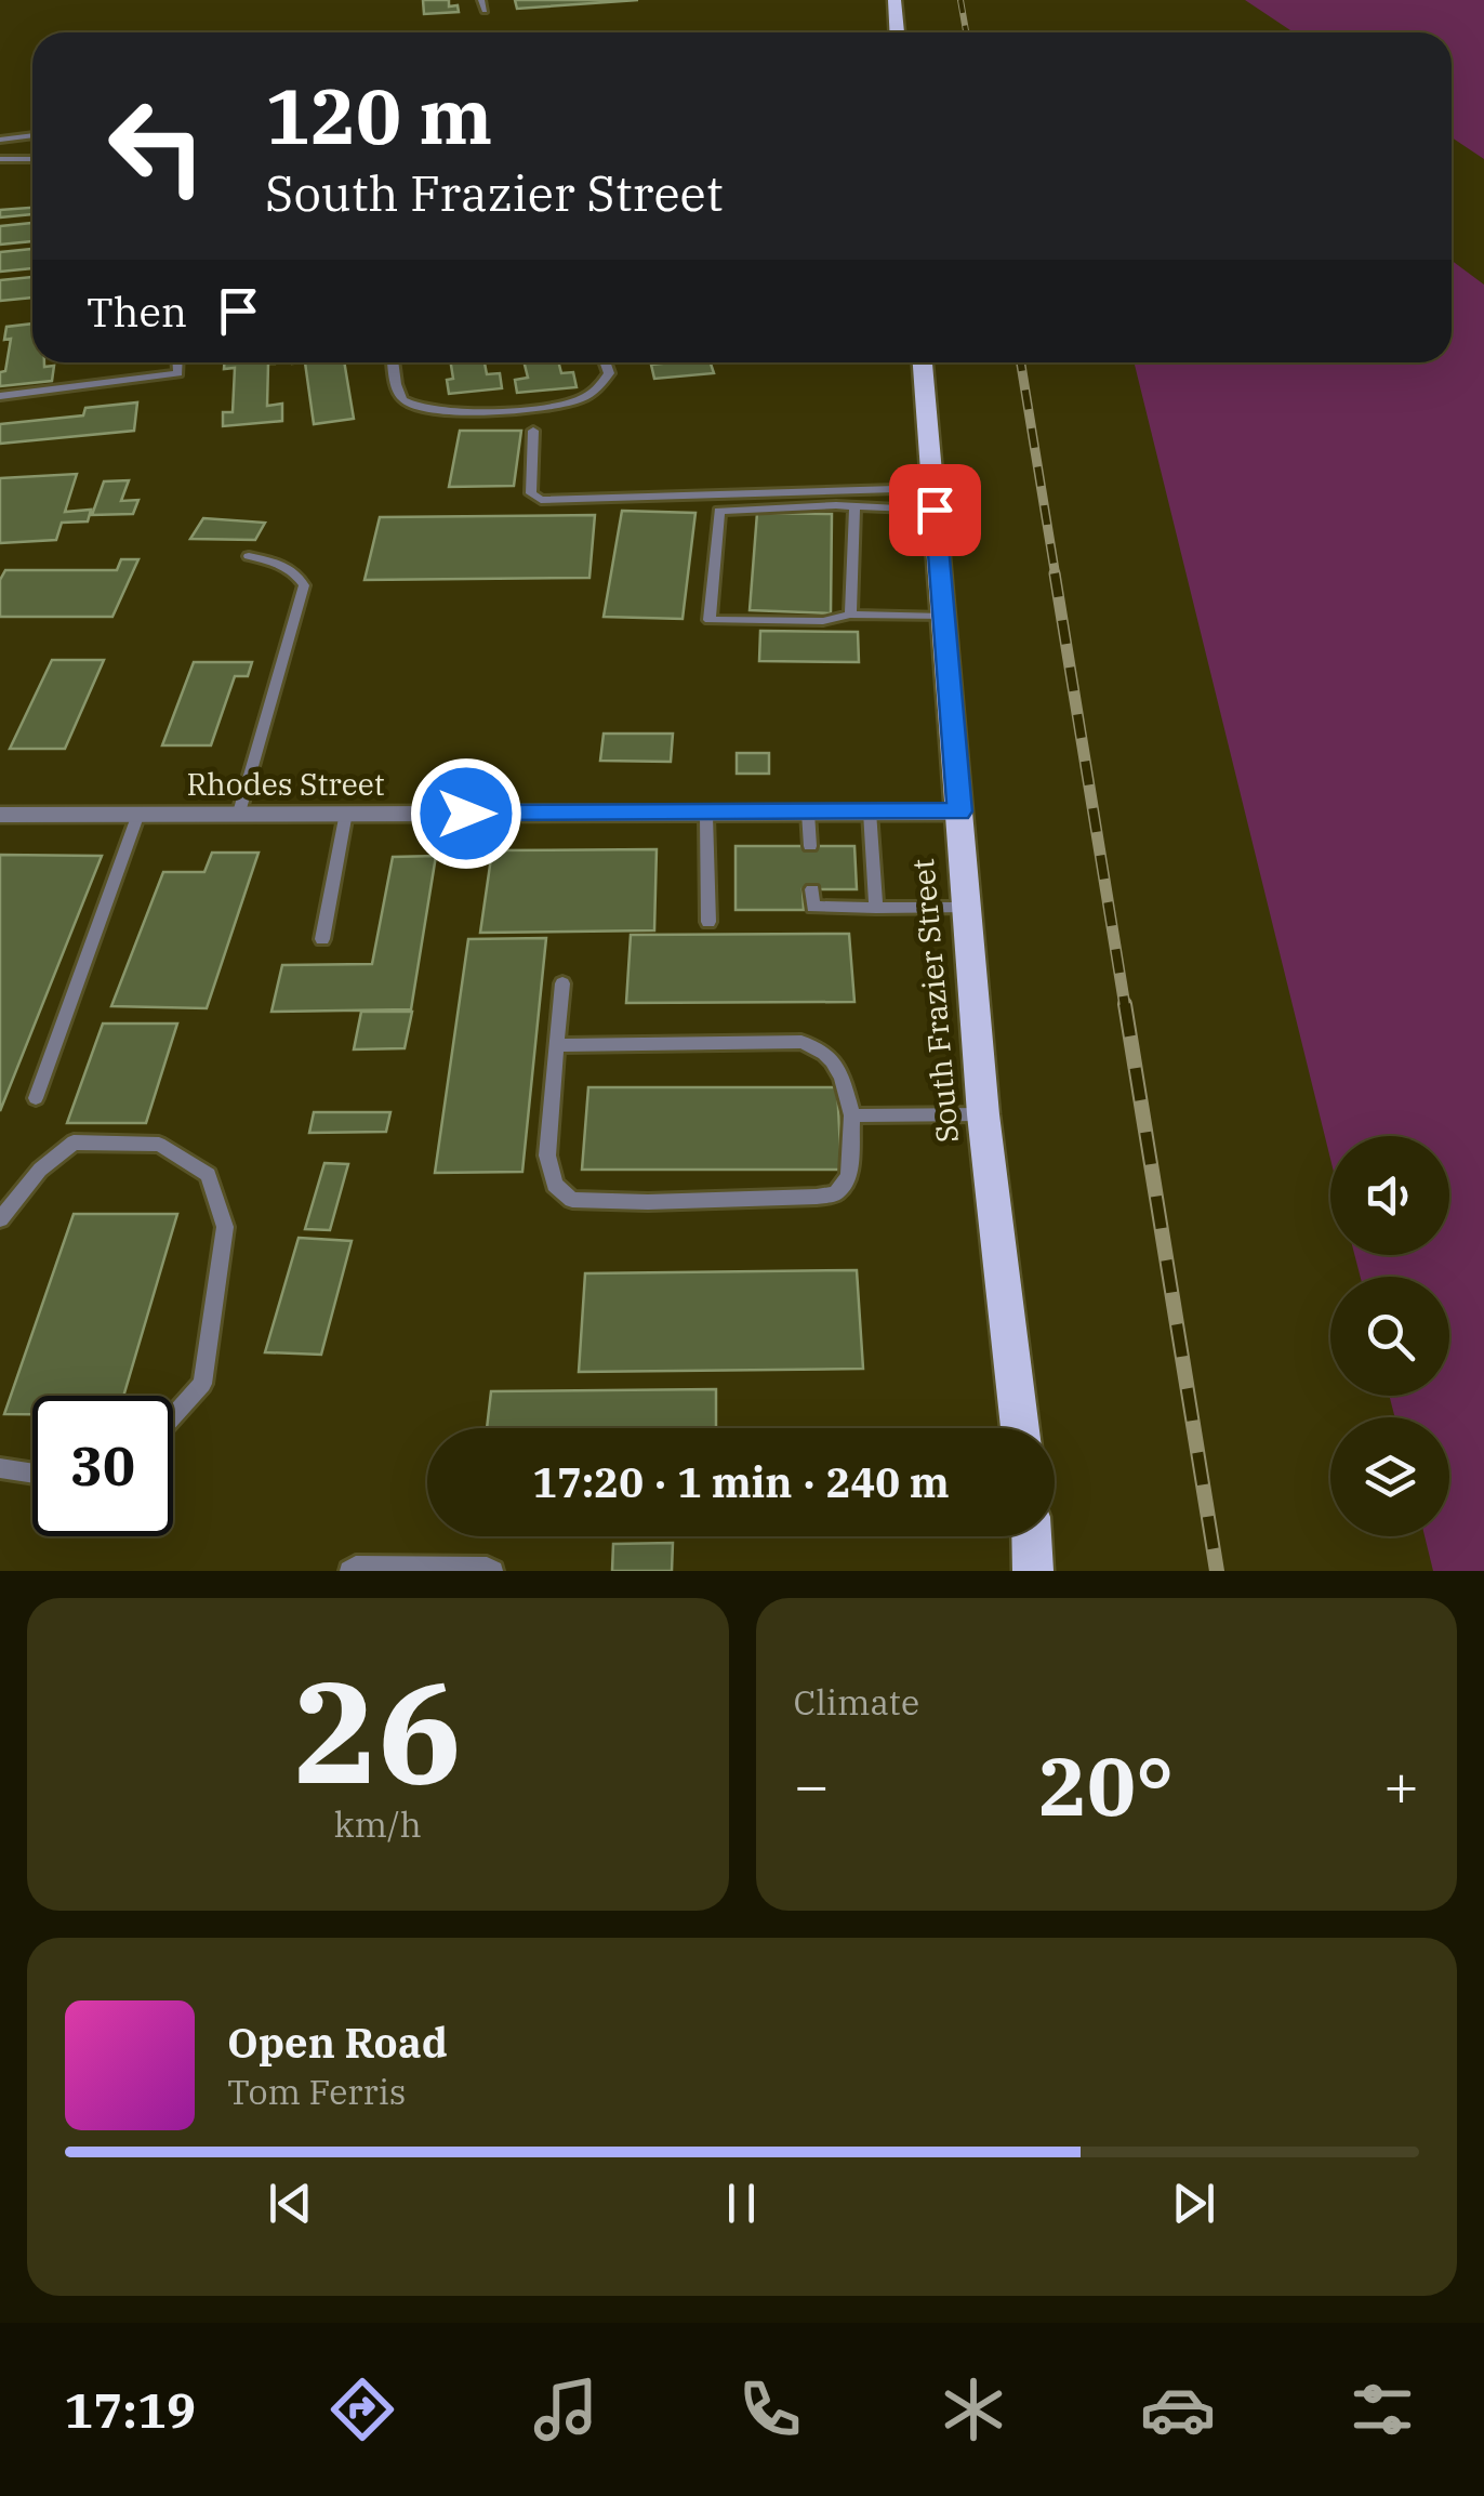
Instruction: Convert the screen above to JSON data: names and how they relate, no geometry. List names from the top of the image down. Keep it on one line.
{"streets":{"main road":["South Frazier Street"],"street":["Rhodes Street"]},"crossings":[["Rhodes Street","South Frazier Street"]],"page":{"turn":["120 m","South Frazier Street"],"then":"Then","limit":"30","trip":"17:20 · 1 min · 240 m","tile":[["26","km/h"],"Climate"],"heat":["−","20°","+"],"song":["Open Road","Tom Ferris"],"tabs":"17:19"}}
